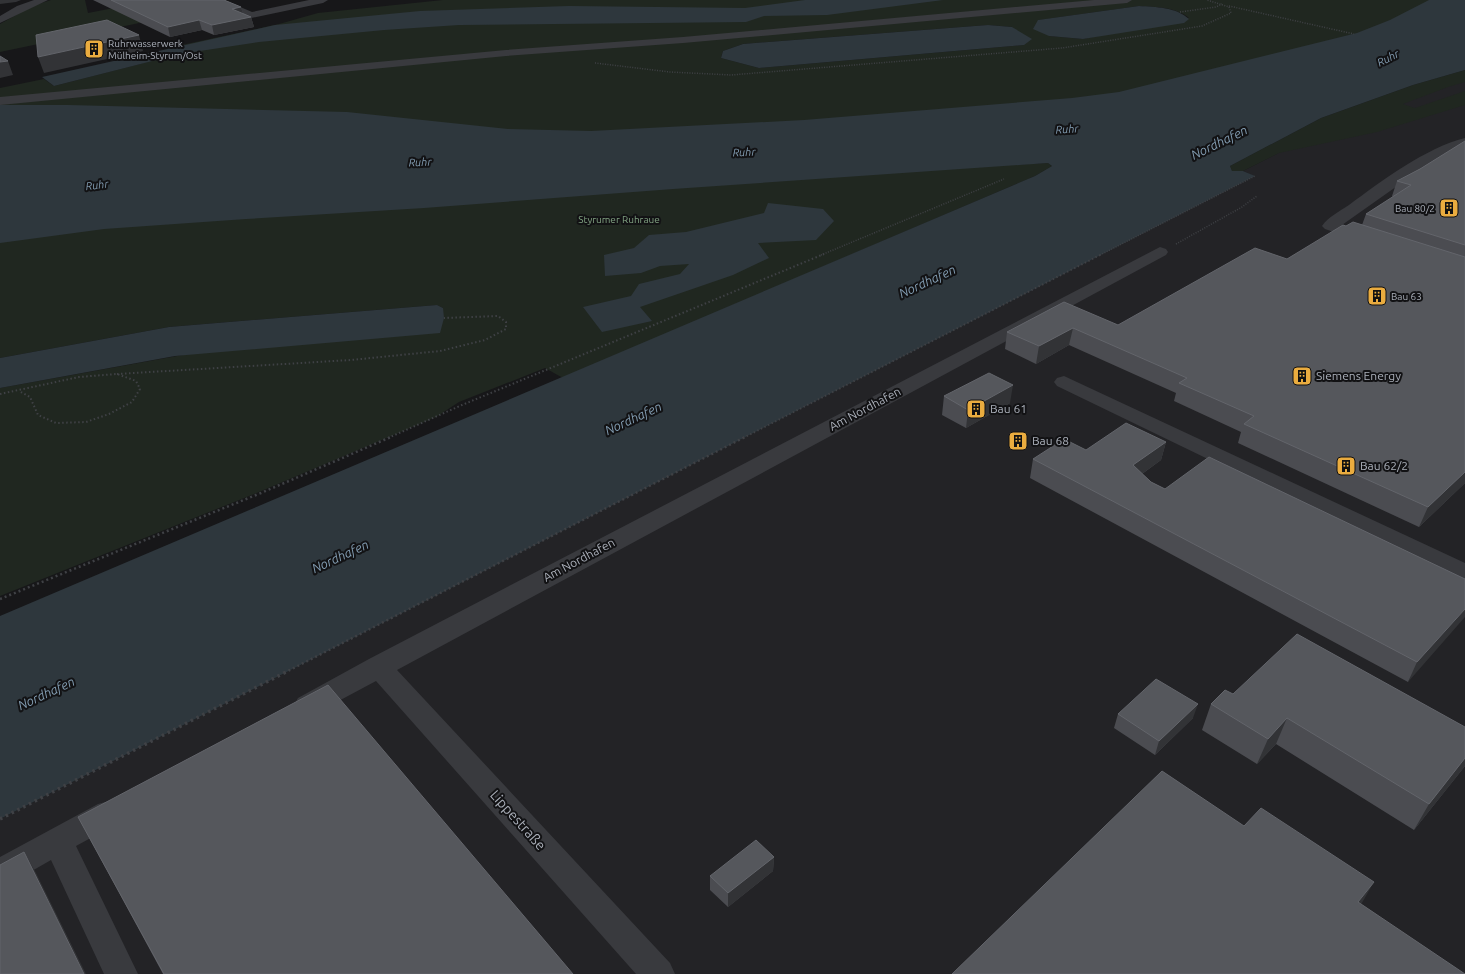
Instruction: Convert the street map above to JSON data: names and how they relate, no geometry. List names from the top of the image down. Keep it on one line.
{"streets":{"street":["Am Nordhafen","Lippestraße"]},"crossings":[["Am Nordhafen","Lippestraße"]],"water":["Ruhr","Nordhafen"],"parks":["Styrumer Ruhraue"],"places":{"building":["Ruhrwasserwerk Mülheim-Styrum/Ost","Bau 80/2","Bau 63","Siemens Energy","Bau 61","Bau 68","Bau 62/2"]}}
